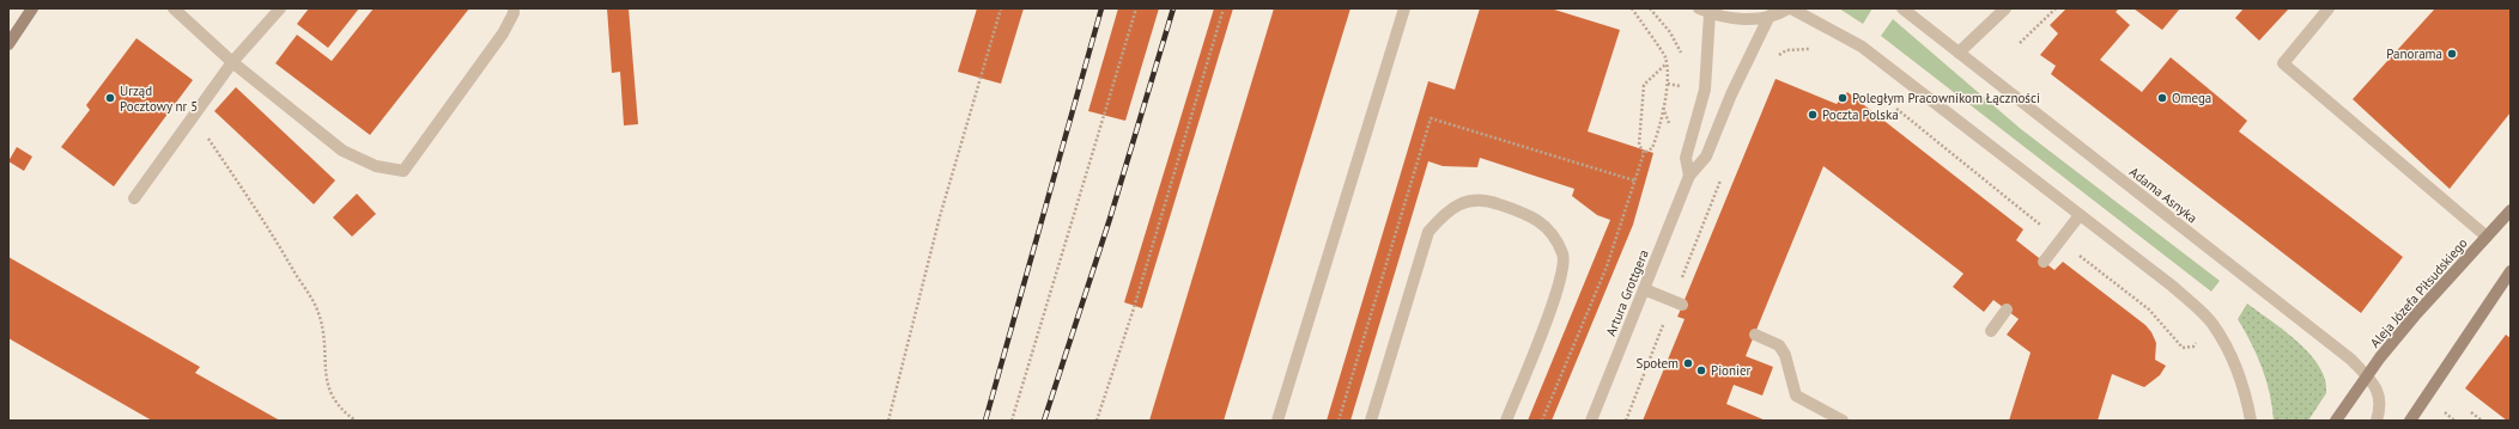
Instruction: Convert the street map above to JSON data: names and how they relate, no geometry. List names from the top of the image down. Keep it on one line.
{"streets":{"main road":["Aleja Józefa Piłsudskiego"],"street":["Adama Asnyka","Artura Grottgera"]},"crossings":[["Adama Asnyka","Aleja Józefa Piłsudskiego"]],"places":["Panorama","Urząd Pocztowy nr 5","Poległym Pracownikom Łączności","Omega","Poczta Polska","Społem","Pionier"]}
